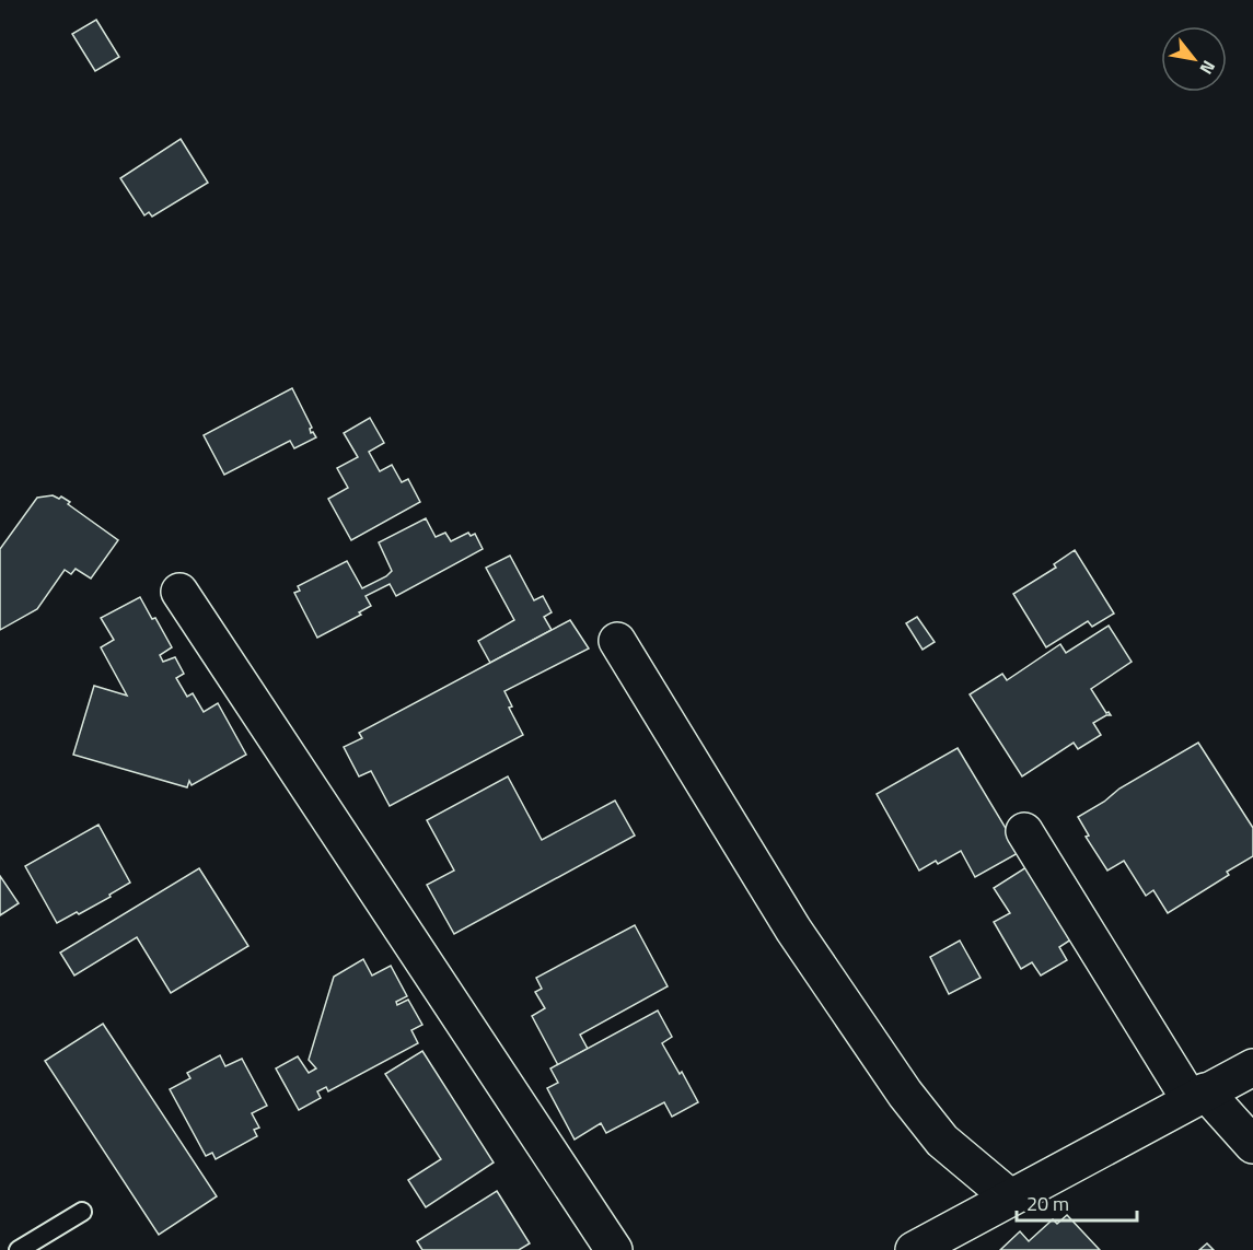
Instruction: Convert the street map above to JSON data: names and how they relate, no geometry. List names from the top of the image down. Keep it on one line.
{"scale_bar":"20 m","north":"bottom right"}
